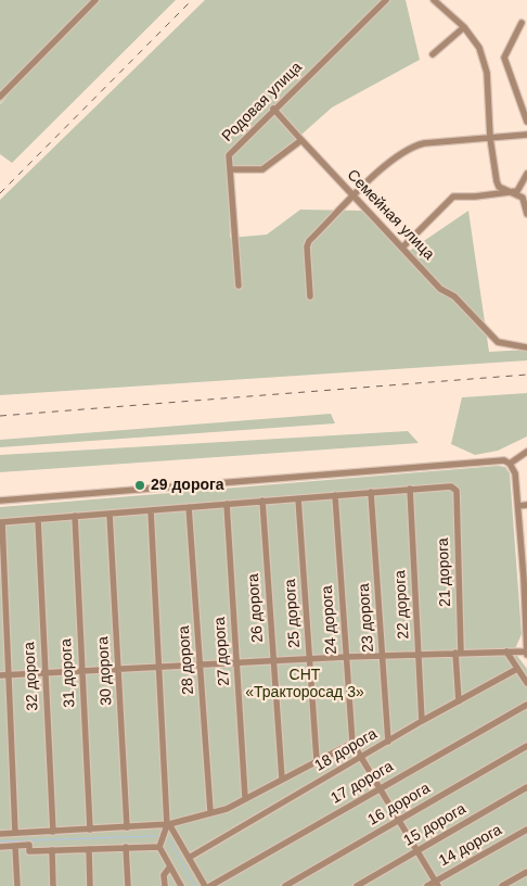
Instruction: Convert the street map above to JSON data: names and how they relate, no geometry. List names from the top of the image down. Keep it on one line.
{"streets":{"street":["Родовая улица","Семейная улица","21 дорога","22 дорога","26 дорога","25 дорога","23 дорога","24 дорога","27 дорога","28 дорога","30 дорога","31 дорога","32 дорога","18 дорога","17 дорога","16 дорога","15 дорога","14 дорога"]},"crossings":[["Родовая улица","Семейная улица"],["21 дорога","22 дорога"],["21 дорога","18 дорога"],["22 дорога","18 дорога"],["23 дорога","18 дорога"]],"parks":["СНТ «Тракторосад 3»"],"places":["29 дорога"]}
